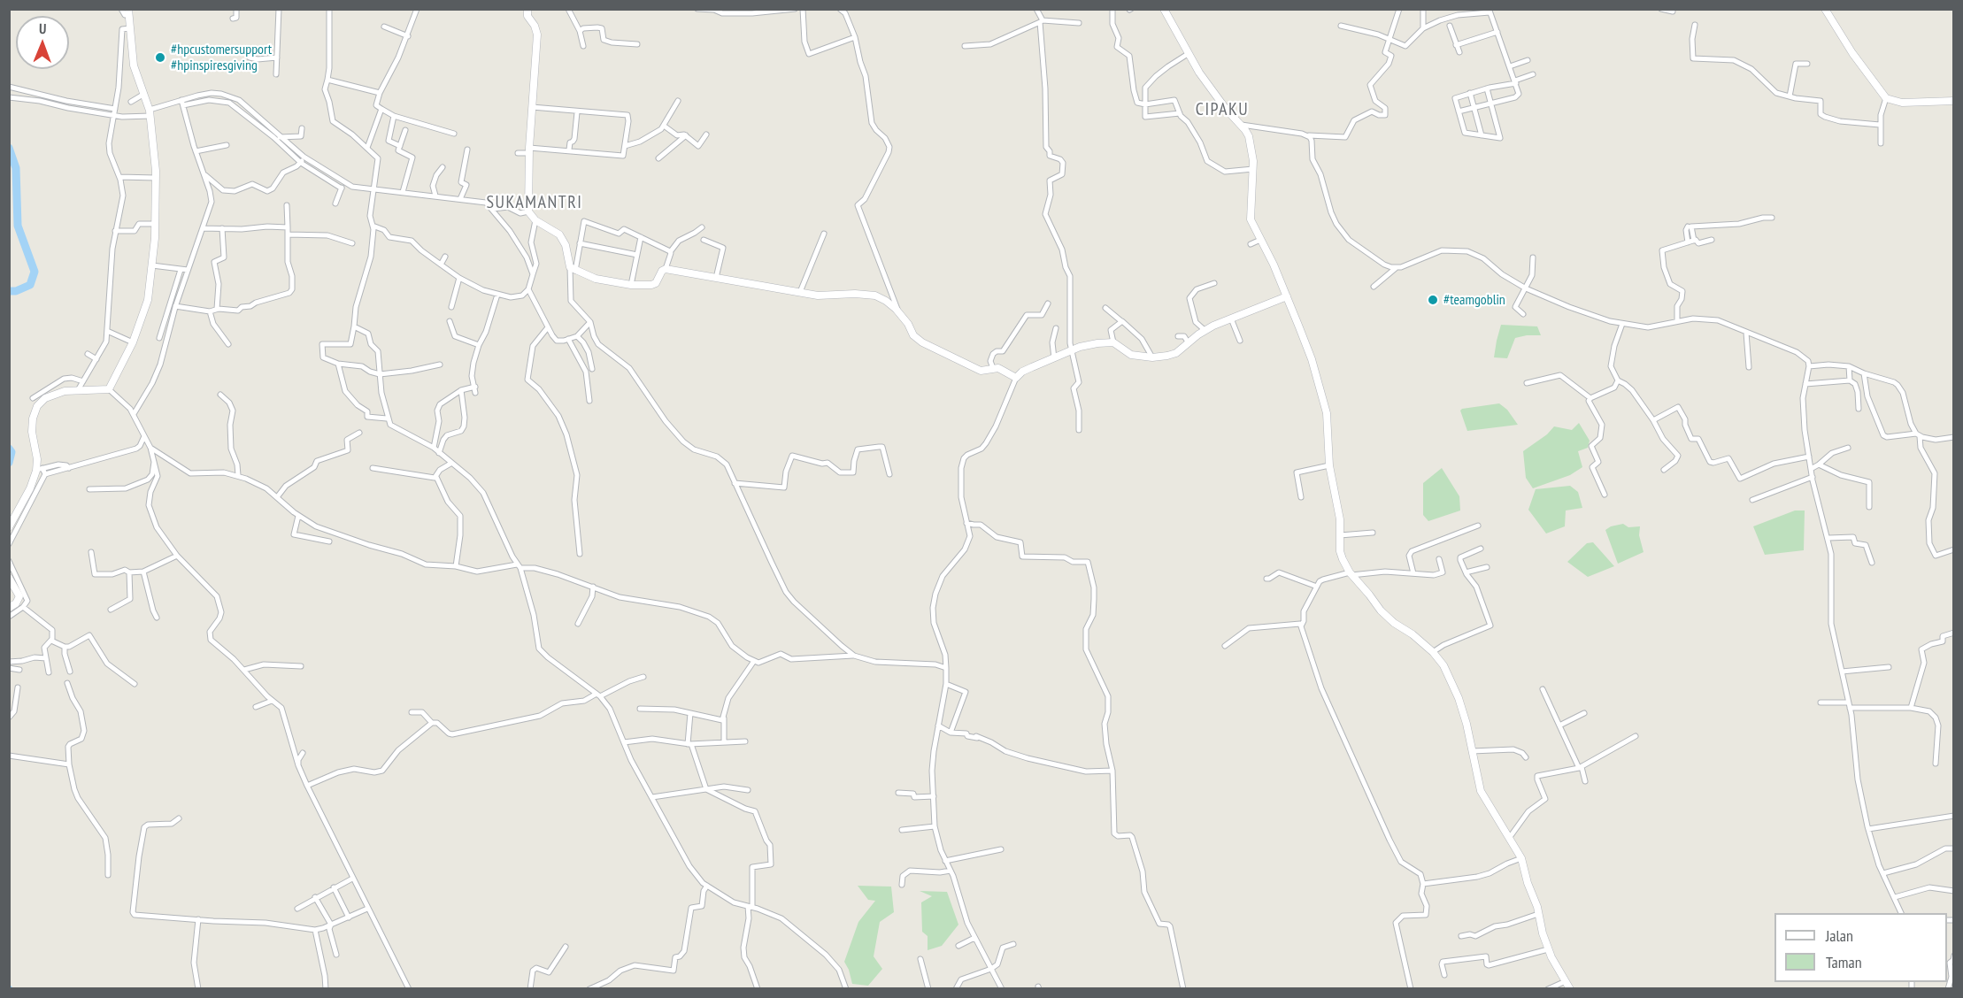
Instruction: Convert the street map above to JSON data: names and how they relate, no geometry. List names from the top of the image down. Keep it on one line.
{"districts":["CIPAKU","SUKAMANTRI"],"places":["#hpcustomersupport #hpinspiresgiving","#teamgoblin"],"legend":["Jalan","Taman"],"north":"top"}
